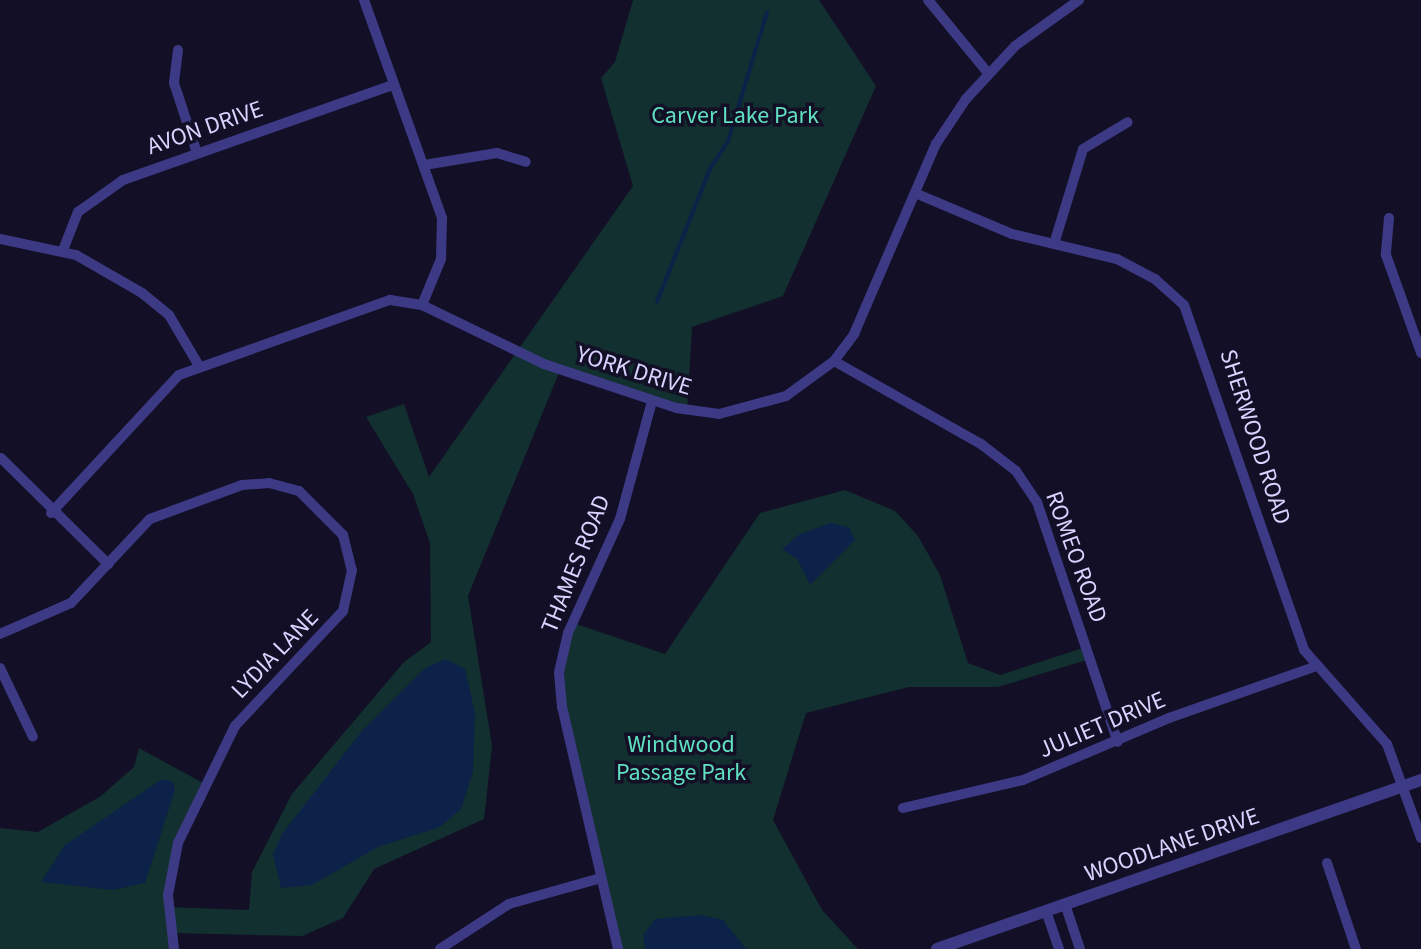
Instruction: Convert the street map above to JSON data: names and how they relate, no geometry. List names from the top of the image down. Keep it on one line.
{"streets":{"street":["AVON DRIVE","YORK DRIVE","SHERWOOD ROAD","ROMEO ROAD","THAMES ROAD","LYDIA LANE","JULIET DRIVE","WOODLANE DRIVE"]},"crossings":[["YORK DRIVE","SHERWOOD ROAD"],["YORK DRIVE","ROMEO ROAD"],["YORK DRIVE","THAMES ROAD"],["SHERWOOD ROAD","JULIET DRIVE"],["SHERWOOD ROAD","WOODLANE DRIVE"],["ROMEO ROAD","JULIET DRIVE"]],"parks":["Carver Lake Park","Windwood Passage Park"]}
